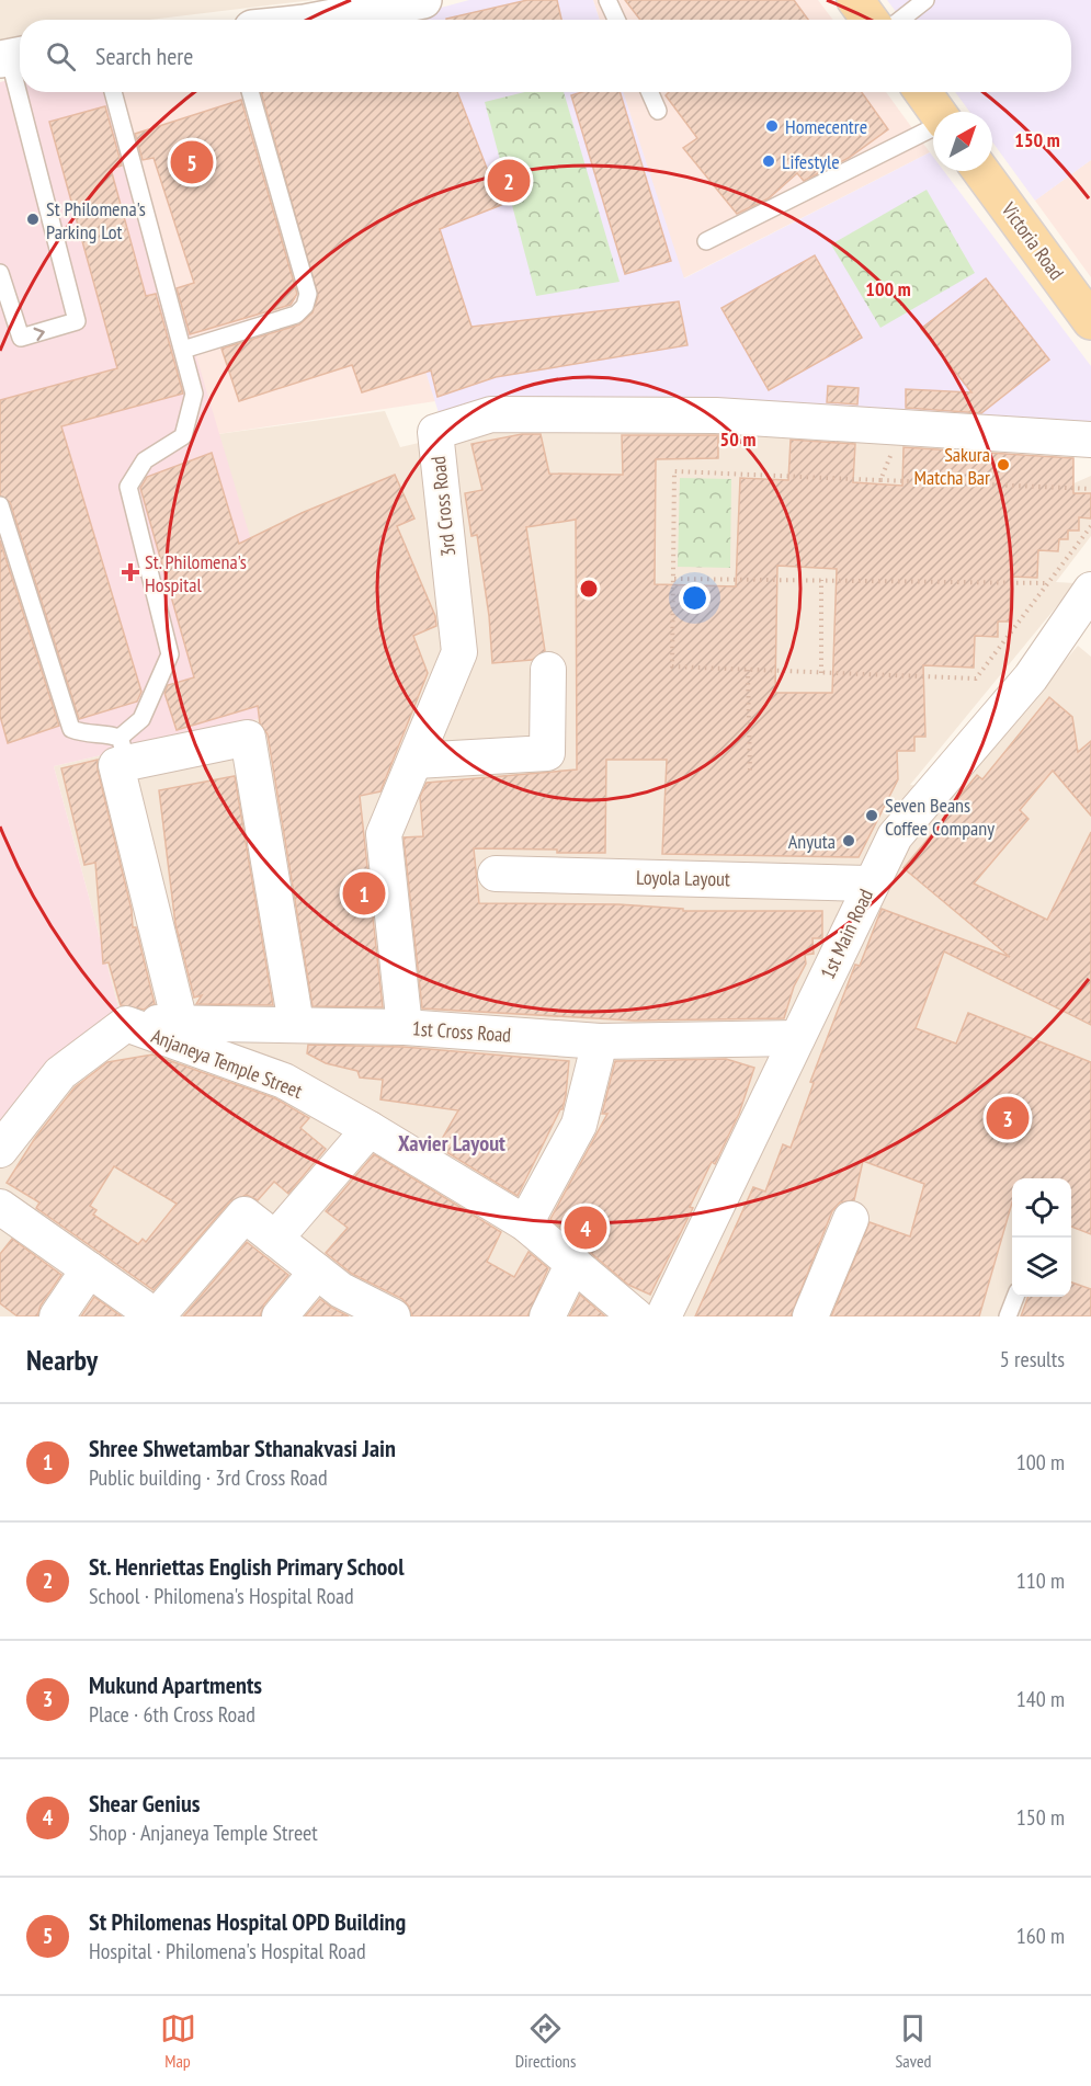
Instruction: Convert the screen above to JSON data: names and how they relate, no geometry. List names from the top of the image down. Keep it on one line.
{"streets":{"main road":["Victoria Road"],"street":["3rd Cross Road","Loyola Layout","1st Main Road","1st Cross Road","Anjaneya Temple Street"]},"crossings":[["3rd Cross Road","1st Cross Road"],["Loyola Layout","1st Main Road"],["1st Main Road","1st Cross Road"],["1st Cross Road","Anjaneya Temple Street"]],"districts":["Xavier Layout"],"places":{"other":["Homecentre","Lifestyle","St Philomena's Parking Lot","Sakura Matcha Bar","Seven Beans Coffee Company","Anyuta"],"health":["St. Philomena's Hospital"]},"north":"top right","page":{"search":"Search here","pins":["5","2","1","3","4"],"heading":["Nearby","5 results"],"list":[{"mark":"1","name":"Shree Shwetambar Sthanakvasi Jain","note":"Public building · 3rd Cross Road","value":"100 m"},{"mark":"2","name":"St. Henriettas English Primary School","note":"School · Philomena's Hospital Road","value":"110 m"},{"mark":"3","name":"Mukund Apartments","note":"Place · 6th Cross Road","value":"140 m"},{"mark":"4","name":"Shear Genius","note":"Shop · Anjaneya Temple Street","value":"150 m"},{"mark":"5","name":"St Philomenas Hospital OPD Building","note":"Hospital · Philomena's Hospital Road","value":"160 m"}],"nav":["Map","Directions","Saved"]},"rings":["150 m","100 m","50 m"]}
